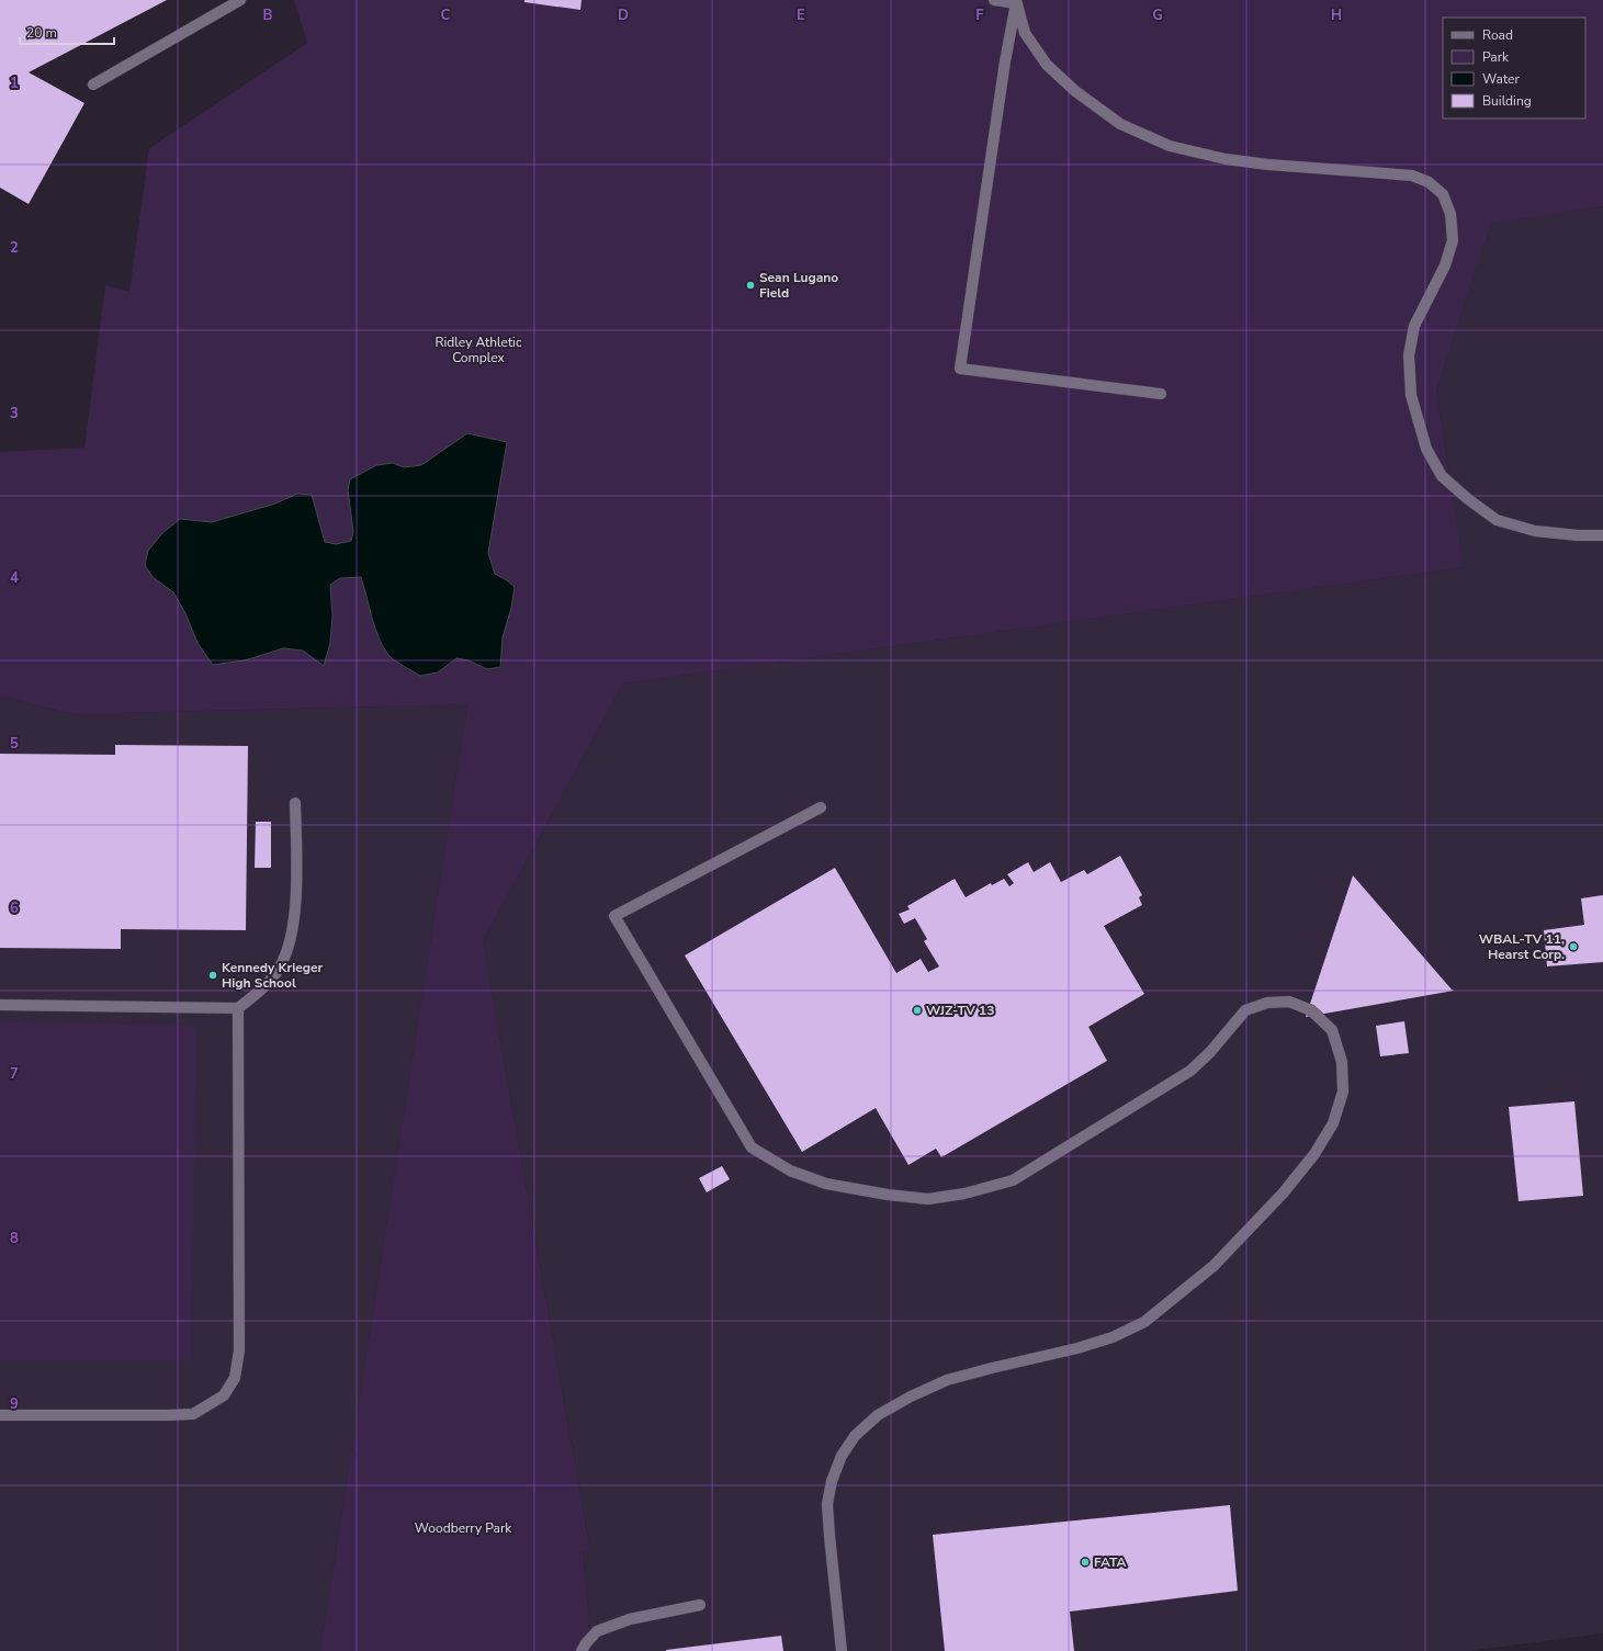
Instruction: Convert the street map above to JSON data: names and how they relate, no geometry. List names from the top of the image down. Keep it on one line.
{"parks":["Ridley Athletic Complex","Woodberry Park"],"places":["Sean Lugano Field","WBAL-TV 11, Hearst Corp.","Kennedy Krieger High School","WJZ-TV 13","FATA"],"legend":["Road","Park","Water","Building"],"scale_bar":"20 m","grid":{"columns":["B","C","D","E","F","G","H"],"rows":["1","2","3","4","5","6","7","8","9"]}}
